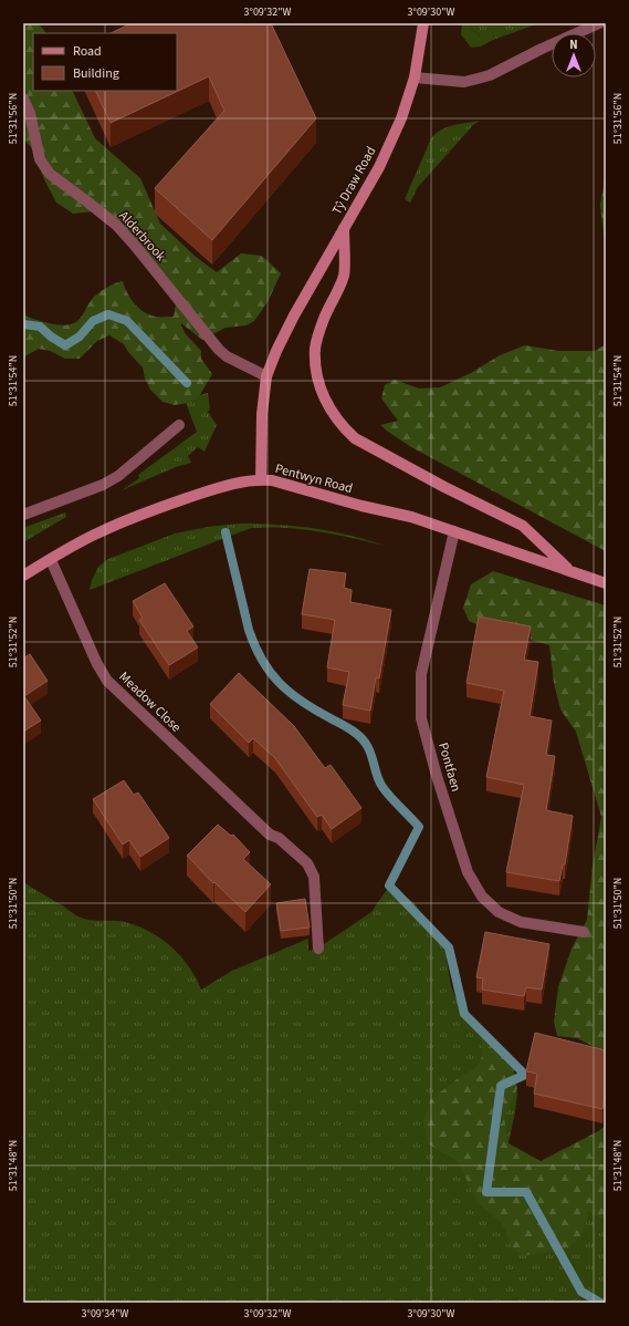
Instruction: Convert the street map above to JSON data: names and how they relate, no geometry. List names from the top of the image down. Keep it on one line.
{"streets":{"street":["Tŷ Draw Road","Alderbrook","Pentwyn Road","Meadow Close","Pontfaen"]},"crossings":[["Tŷ Draw Road","Alderbrook"],["Tŷ Draw Road","Pentwyn Road"],["Pentwyn Road","Meadow Close"],["Pentwyn Road","Pontfaen"]],"legend":["Road","Building"],"north":"top","coordinates":["3°09'32\"W","3°09'30\"W","51°31'56\"N","51°31'54\"N","51°31'52\"N","51°31'50\"N","51°31'48\"N","3°09'34\"W"]}
